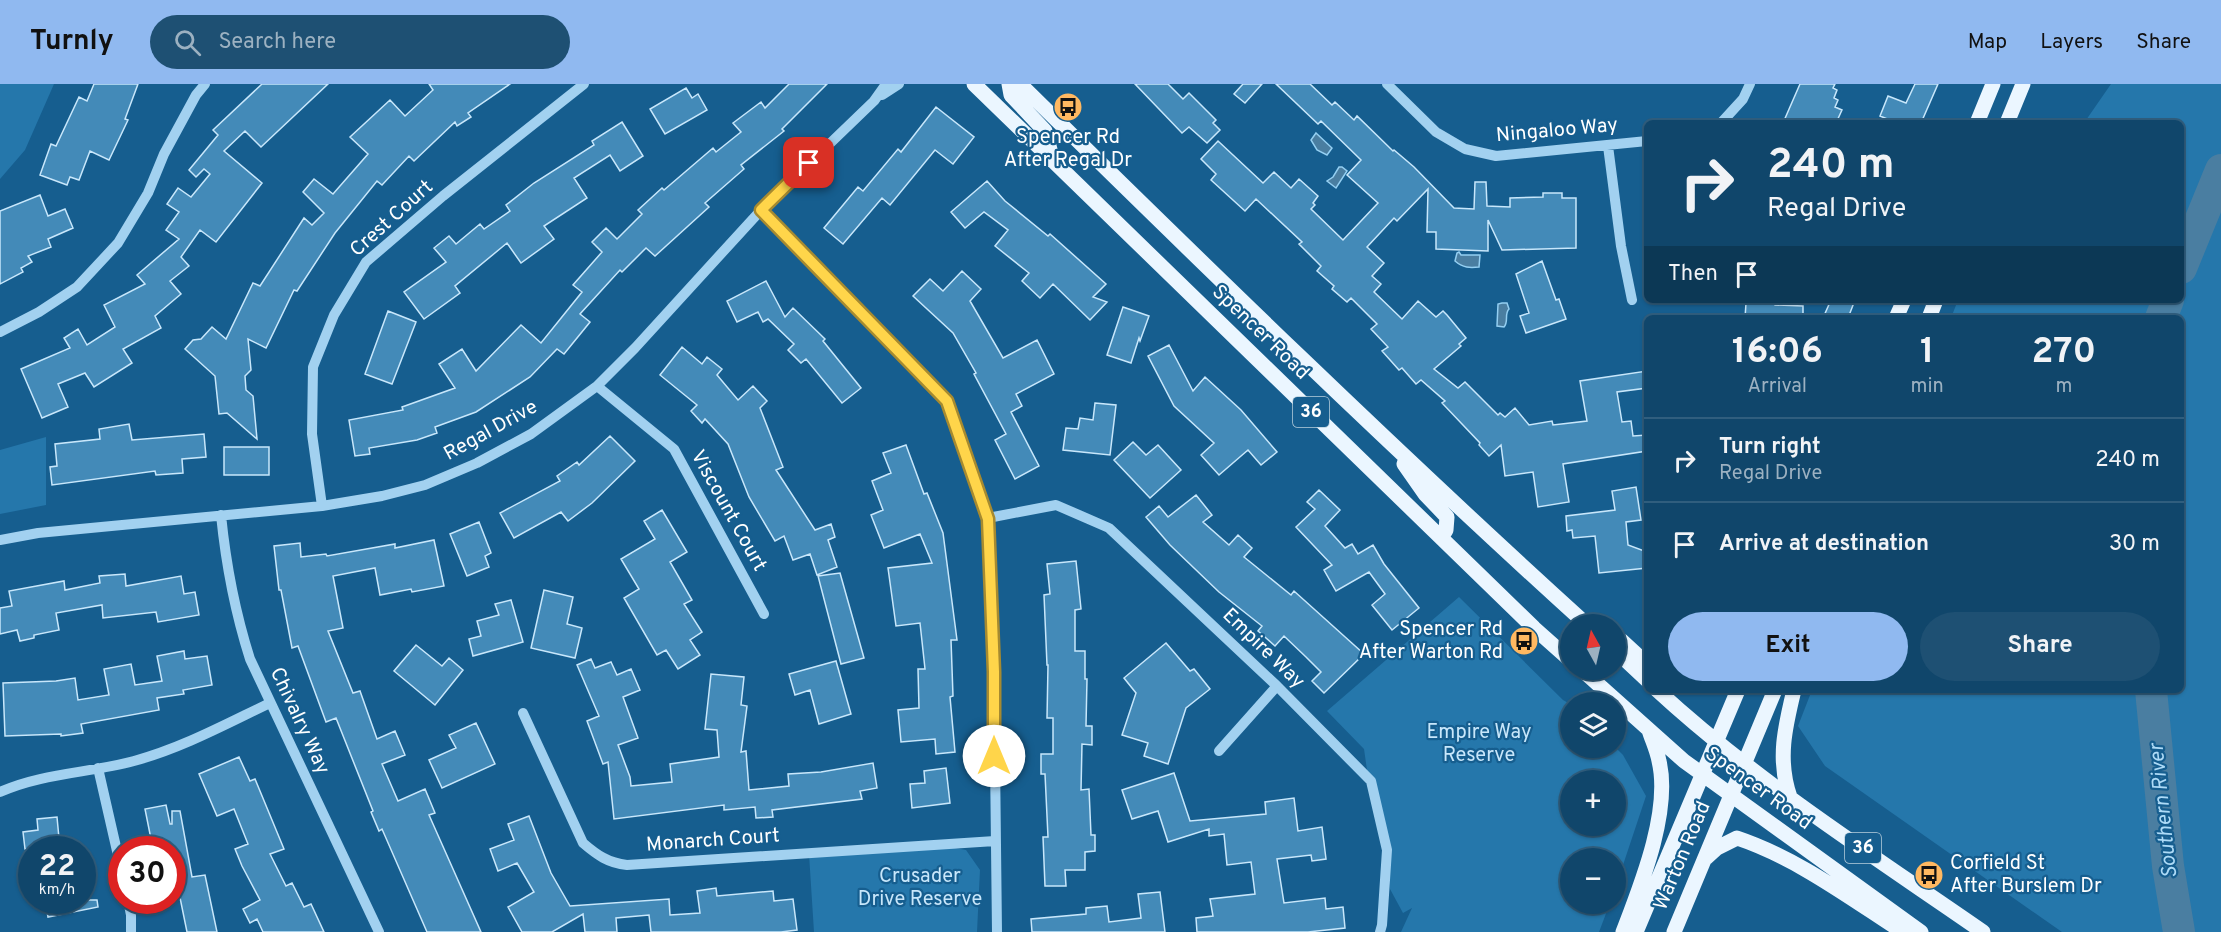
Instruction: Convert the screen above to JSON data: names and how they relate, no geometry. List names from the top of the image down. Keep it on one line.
{"streets":{"main road":["Spencer Road","36","Warton Road"],"street":["Ningaloo Way","Crest Court","Regal Drive","Viscount Court","Empire Way","Chivalry Way","Monarch Court"]},"crossings":[["Crest Court","Regal Drive"],["Spencer Road","Warton Road"],["Regal Drive","Viscount Court"],["Regal Drive","Chivalry Way"]],"water":["Southern River"],"parks":["Empire Way Reserve","Crusader Drive Reserve"],"places":{"bus stop":["Spencer Rd After Regal Dr","Spencer Rd After Warton Rd","Corfield St After Burslem Dr"]},"north":"top","page":{"header":"Turnly","search":"Search here","nav":["Map","Layers","Share"],"turn":["240 m","Regal Drive"],"then":"Then","eta":["16:06","Arrival","1","min","270","m"],"list":[{"name":"Turn right","note":"Regal Drive","value":"240 m"},{"name":"Arrive at destination","value":"30 m"}],"buttons":["Exit","Share"],"map_buttons":["+","−"],"speed":"22 km/h","limit":"30"}}
